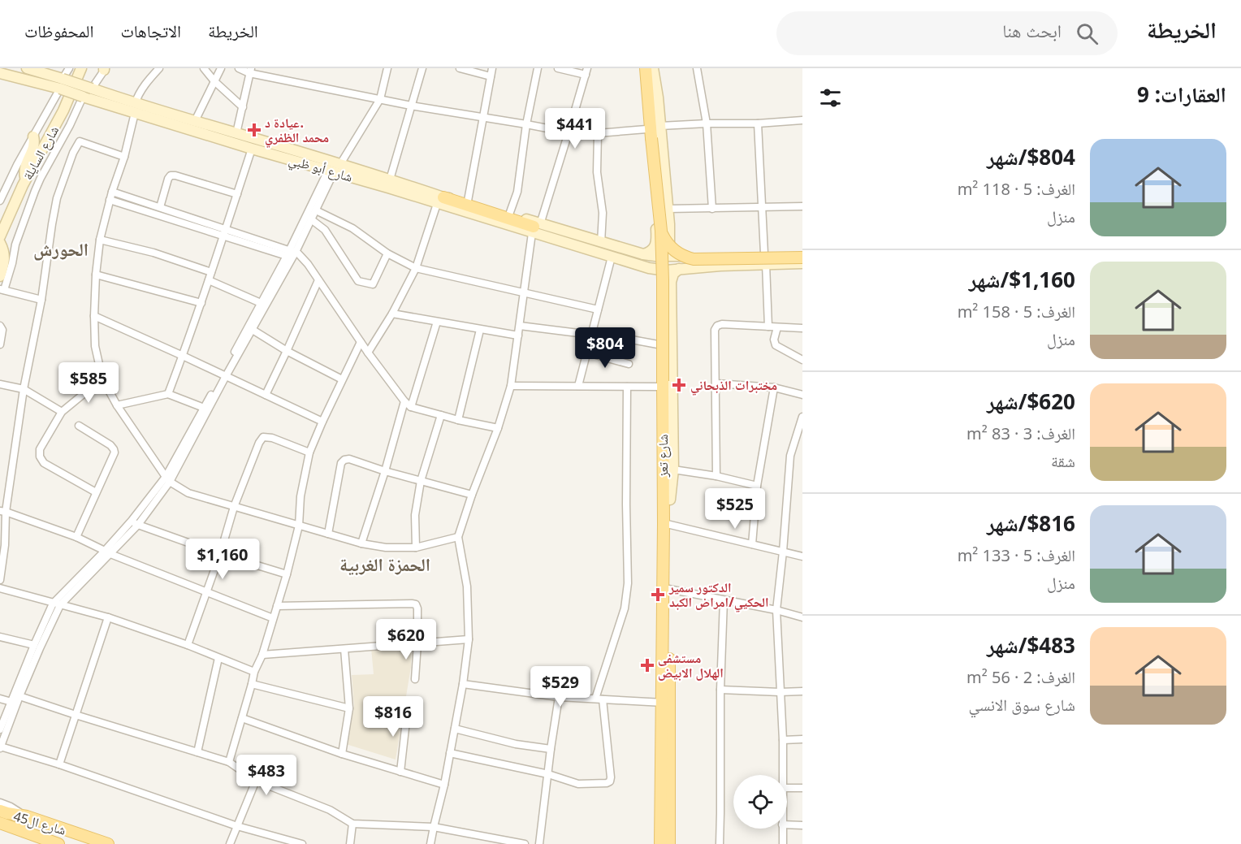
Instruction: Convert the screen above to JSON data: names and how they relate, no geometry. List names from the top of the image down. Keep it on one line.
{"streets":{"main road":["شارع السايلة","شارع أبو ظبي","شارع تعز","شارع ال45"]},"districts":["الحورش","الحمزة الغربية"],"places":{"health":["عيادة د. محمد الظفري","مختبرات الذبحاني","الدكتور سمير الحكيي/امراض الكبد","مستشفى الهلال الابيض"]},"page":{"header":"الخريطة","search":"ابحث هنا","nav":["الخريطة","الاتجاهات","المحفوظات"],"heading":"العقارات: 9","price":["$441","$804","$585","$525","$1,160","$620","$529","$816","$483"],"list":[{"name":"$804/شهر","note":"الغرف: 5 · 118 m² · منزل"},{"name":"$1,160/شهر","note":"الغرف: 5 · 158 m² · منزل"},{"name":"$620/شهر","note":"الغرف: 3 · 83 m² · شقة"},{"name":"$816/شهر","note":"الغرف: 5 · 133 m² · منزل"},{"name":"$483/شهر","note":"الغرف: 2 · 56 m² · شارع سوق الانسي"}]}}
